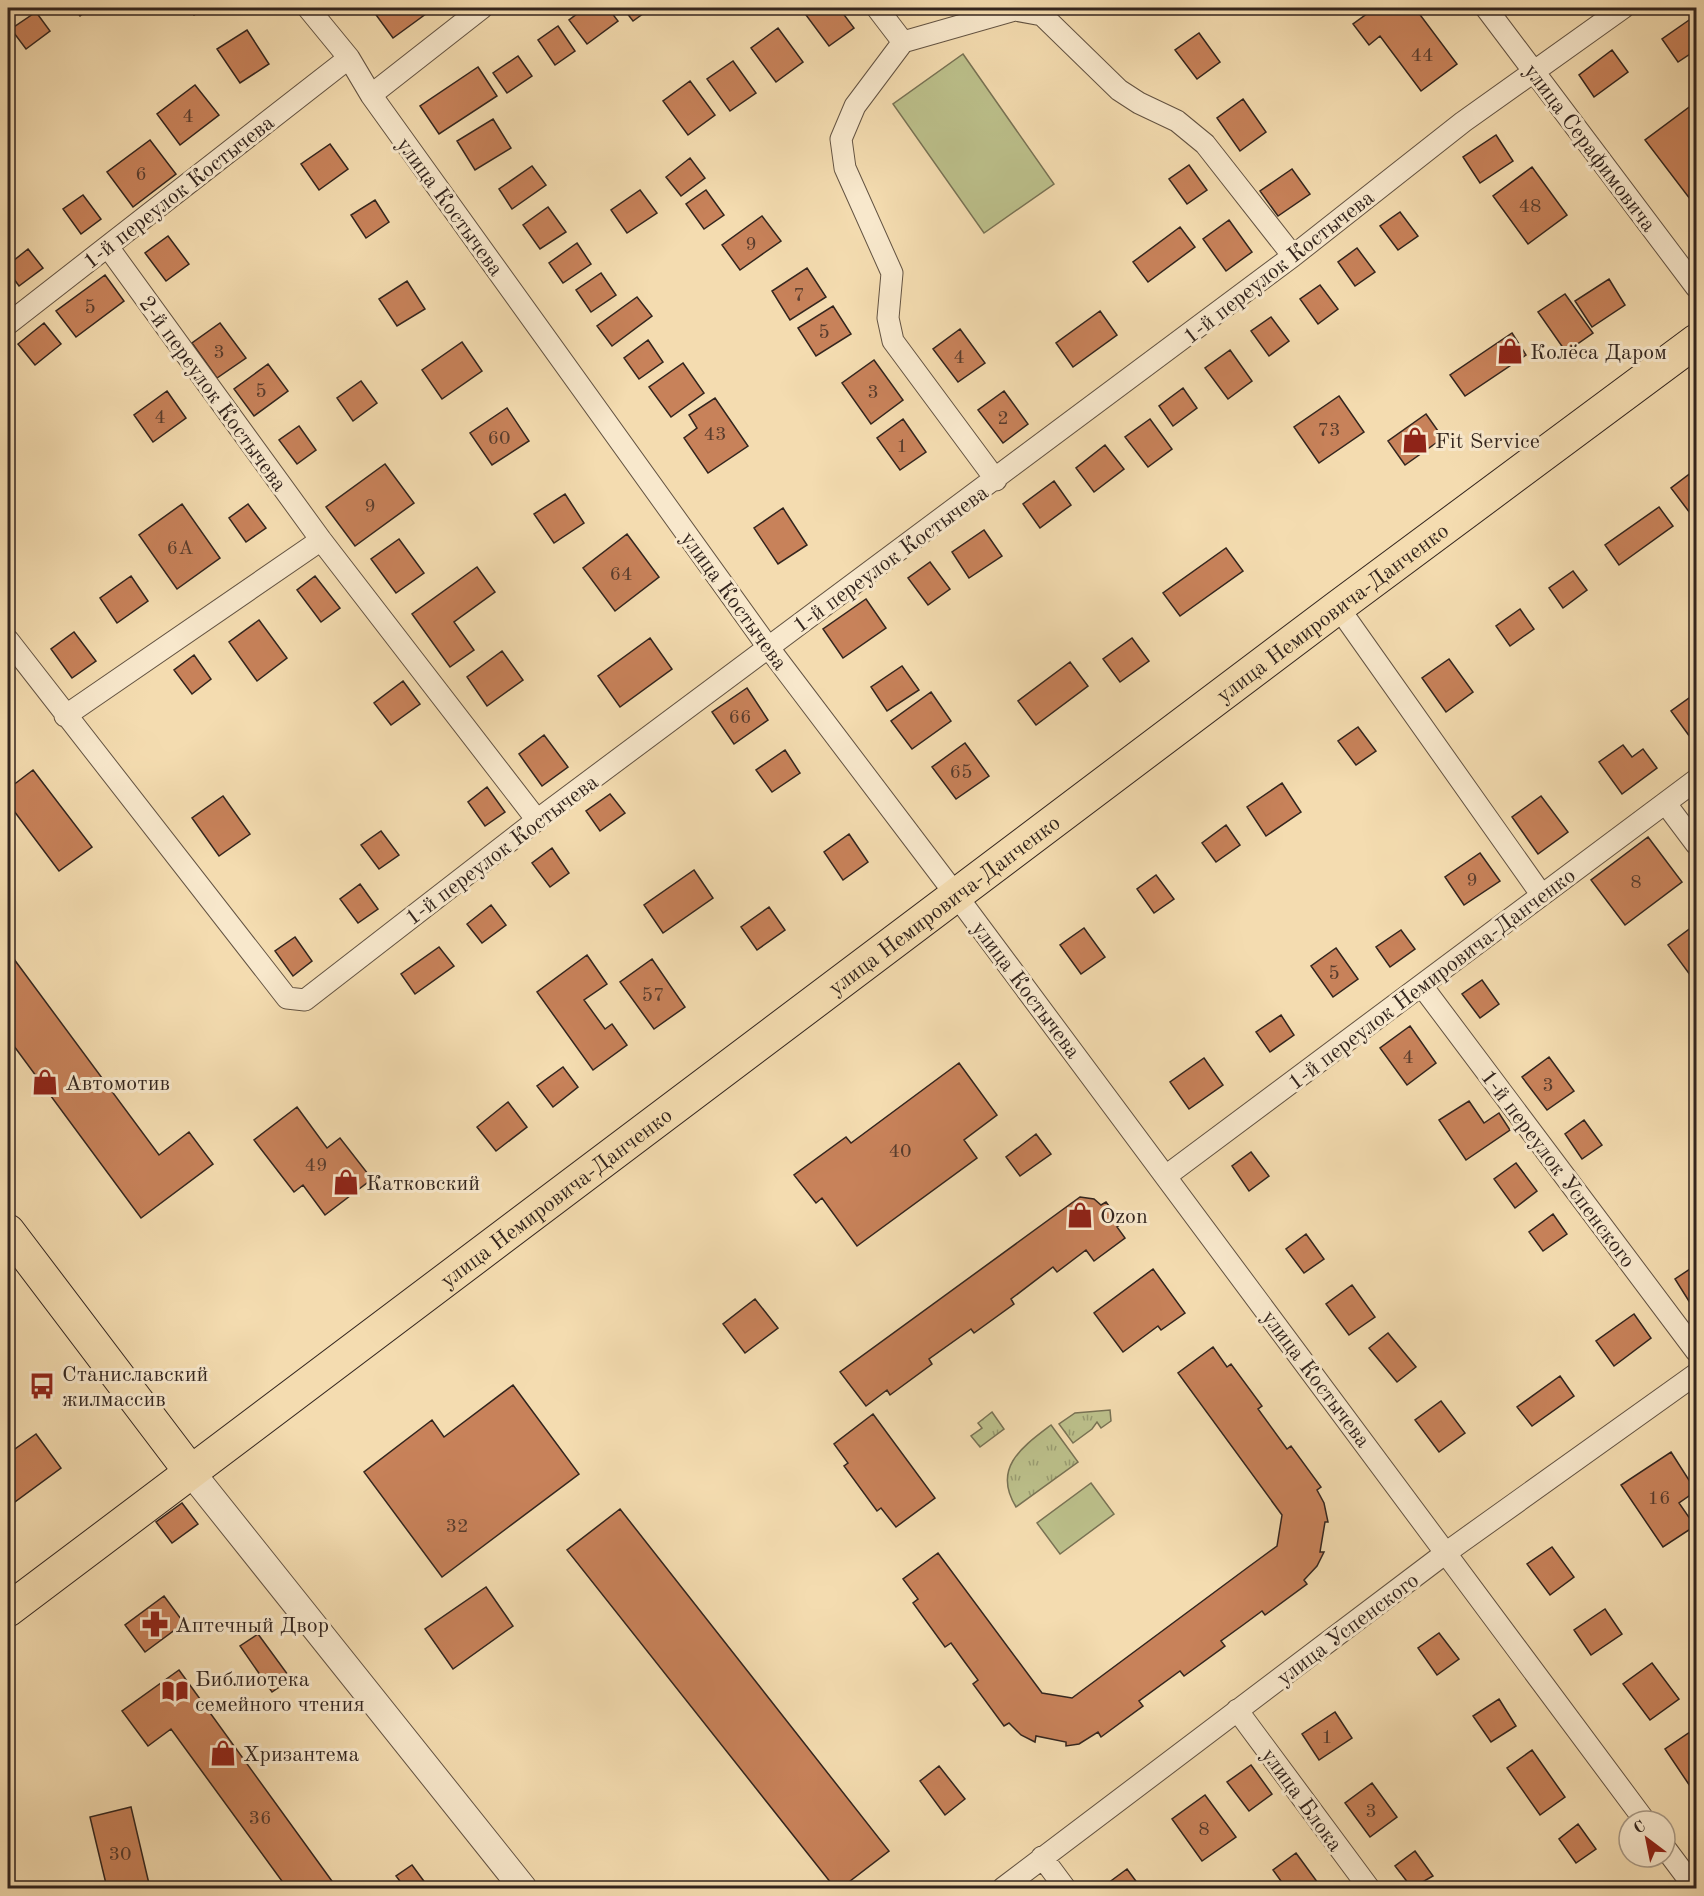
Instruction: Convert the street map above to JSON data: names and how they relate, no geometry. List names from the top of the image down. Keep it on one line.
{"streets":{"main road":["улица Немировича-Данченко"],"street":["улица Серафимовича","1-й переулок Костычева","улица Костычева","2-й переулок Костычева","1-й переулок Немировича-Данченко","1-й переулок Успенского","улица Успенского","улица Блока"]},"crossings":[["улица Серафимовича","1-й переулок Костычева"],["1-й переулок Костычева","улица Костычева"],["1-й переулок Костычева","2-й переулок Костычева"],["улица Костычева","улица Немировича-Данченко"],["улица Костычева","1-й переулок Немировича-Данченко"],["улица Костычева","улица Успенского"],["1-й переулок Немировича-Данченко","1-й переулок Успенского"],["улица Успенского","улица Блока"]],"places":{"shop":["Колёса Даром","Fit Service","Автомотив","Катковский","Ozon","Хризантема"],"bus stop":["Станиславский жилмассив"],"pharmacy":["Аптечный Двор"],"library":["Библиотека семейного чтения"]},"house_numbers":["44","4","6","48","9","7","5","5","3","4","5","3","4","2","73","43","60","1","9","6А","64","66","65","9","8","5","57","4","3","40","49","16","32","1","3","36","8","30"],"north":"top left"}
